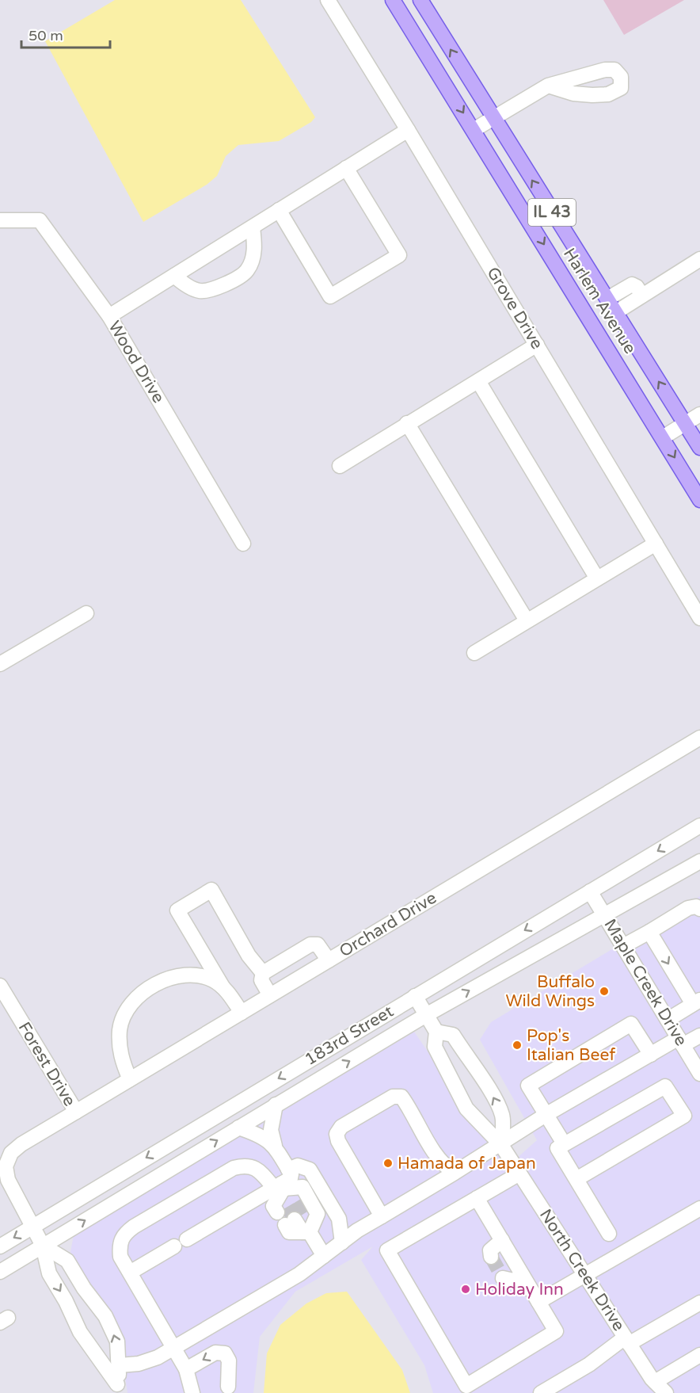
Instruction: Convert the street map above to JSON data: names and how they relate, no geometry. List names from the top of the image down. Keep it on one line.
{"streets":{"main road":["IL 43","Harlem Avenue"],"street":["Grove Drive","Wood Drive","Orchard Drive","Maple Creek Drive","183rd Street","Forest Drive","North Creek Drive"]},"crossings":[["Orchard Drive","Forest Drive"],["Maple Creek Drive","183rd Street"],["183rd Street","Forest Drive"],["183rd Street","North Creek Drive"]],"places":["Buffalo Wild Wings","Pop's Italian Beef","Hamada of Japan","Holiday Inn"],"scale_bar":"50 m"}
